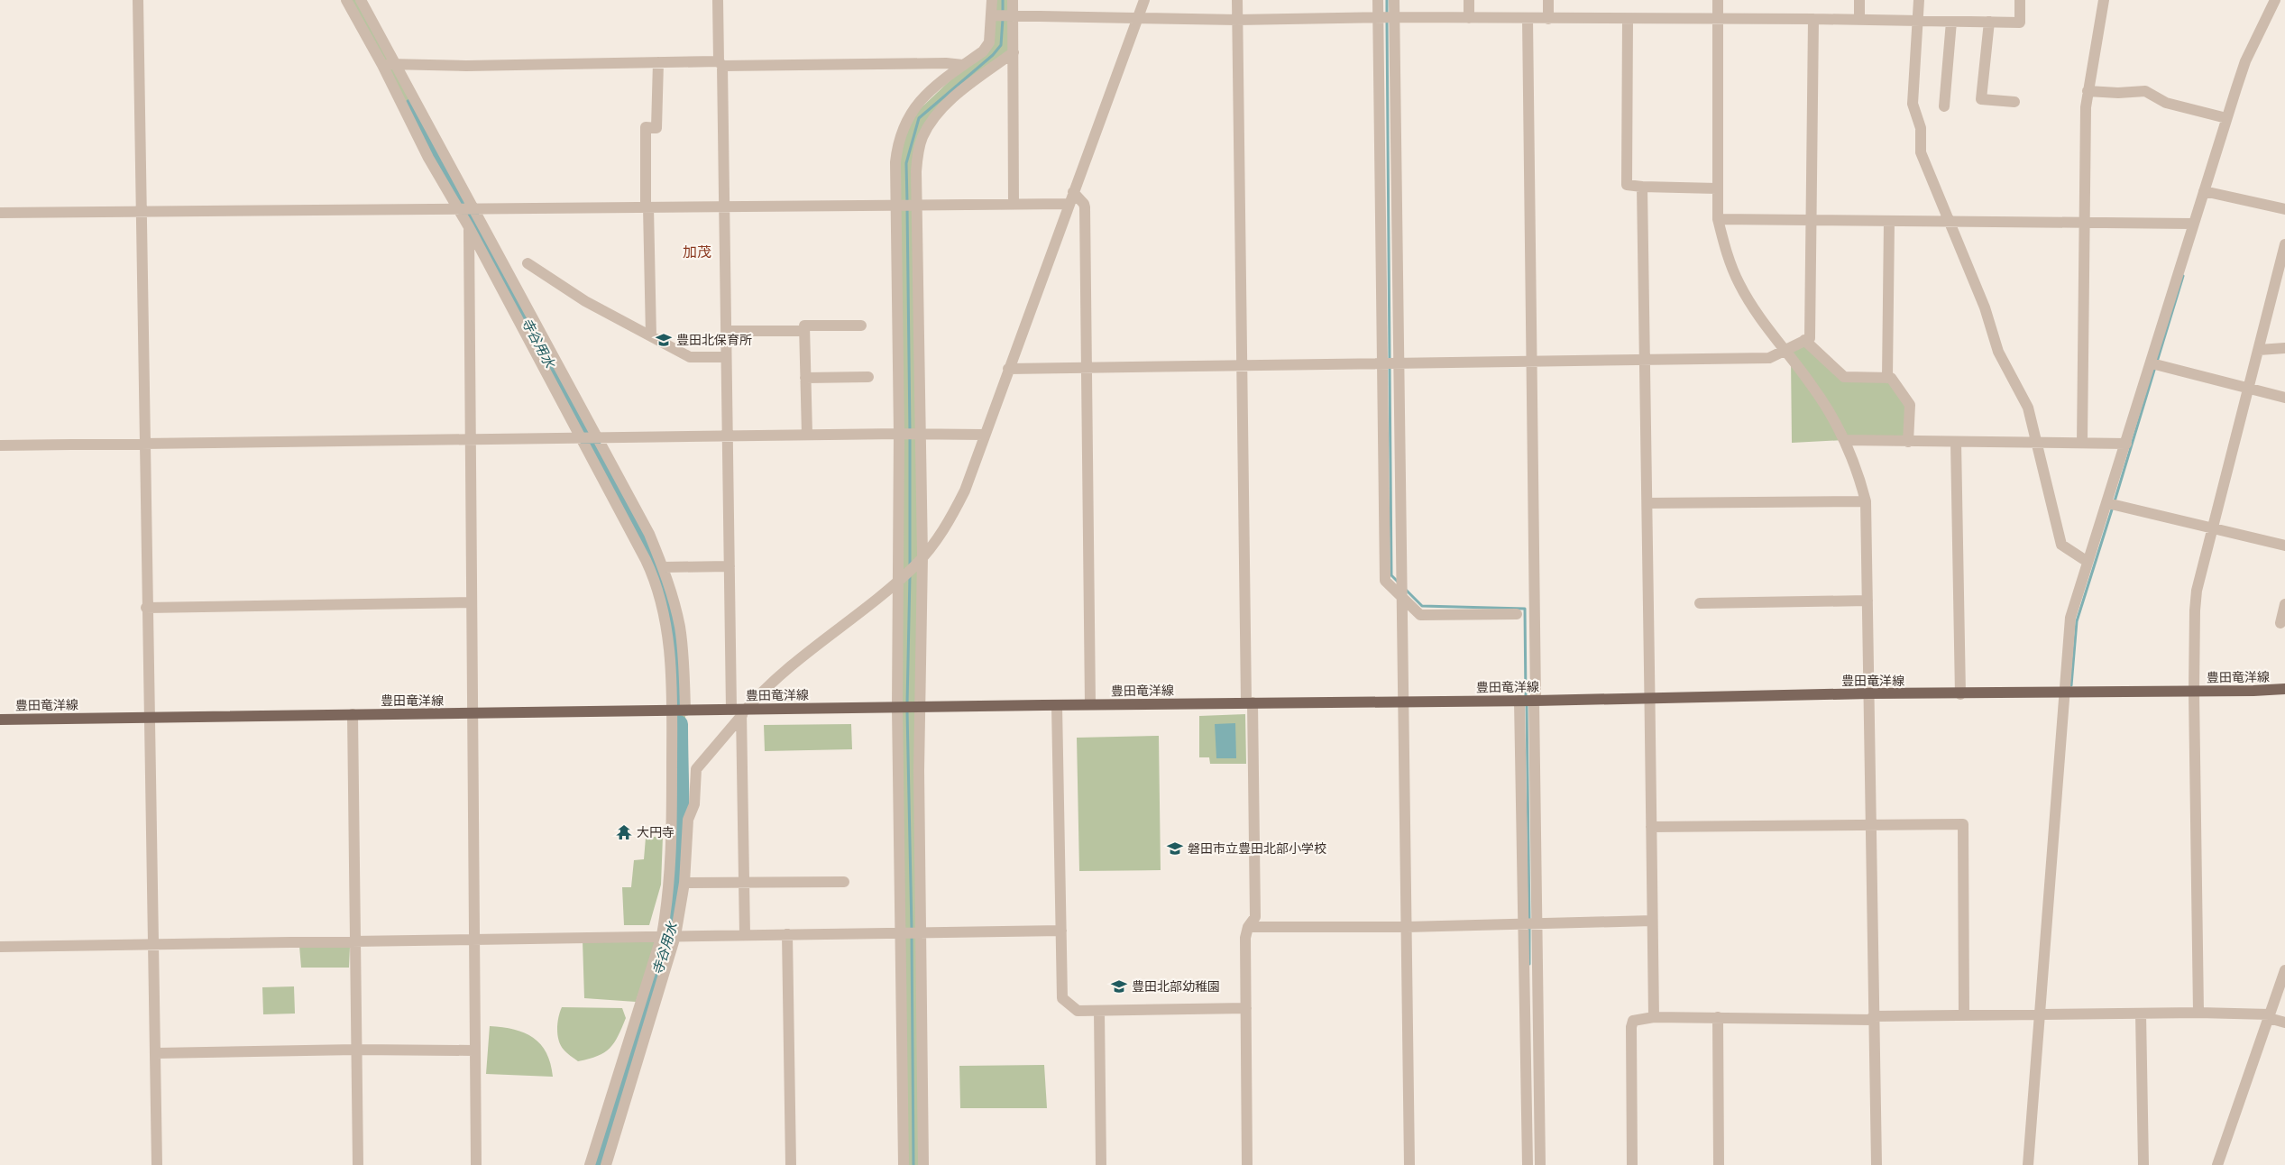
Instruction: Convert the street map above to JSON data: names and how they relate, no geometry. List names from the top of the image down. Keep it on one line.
{"streets":{"main road":["豊田竜洋線"]},"districts":["加茂"],"water":["寺谷用水"],"places":{"school or university":["豊田北保育所","磐田市立豊田北部小学校","豊田北部幼稚園"],"temple":["大円寺"]}}
